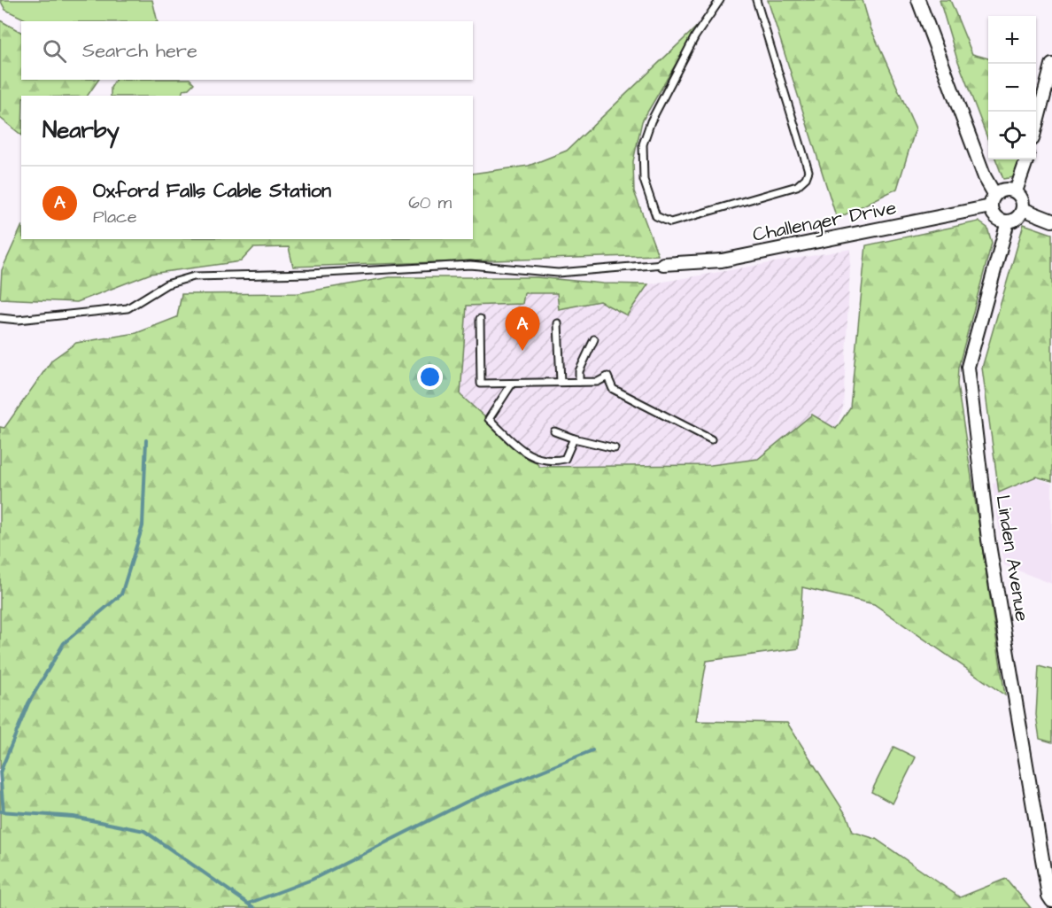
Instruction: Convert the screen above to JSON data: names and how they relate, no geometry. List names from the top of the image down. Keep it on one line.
{"streets":{"street":["Challenger Drive","Linden Avenue"]},"crossings":[["Challenger Drive","Linden Avenue"]],"page":{"map_buttons":["+","−"],"search":"Search here","heading":"Nearby","list":[{"mark":"A","name":"Oxford Falls Cable Station","note":"Place","value":"60 m"}],"pins":"A"}}
